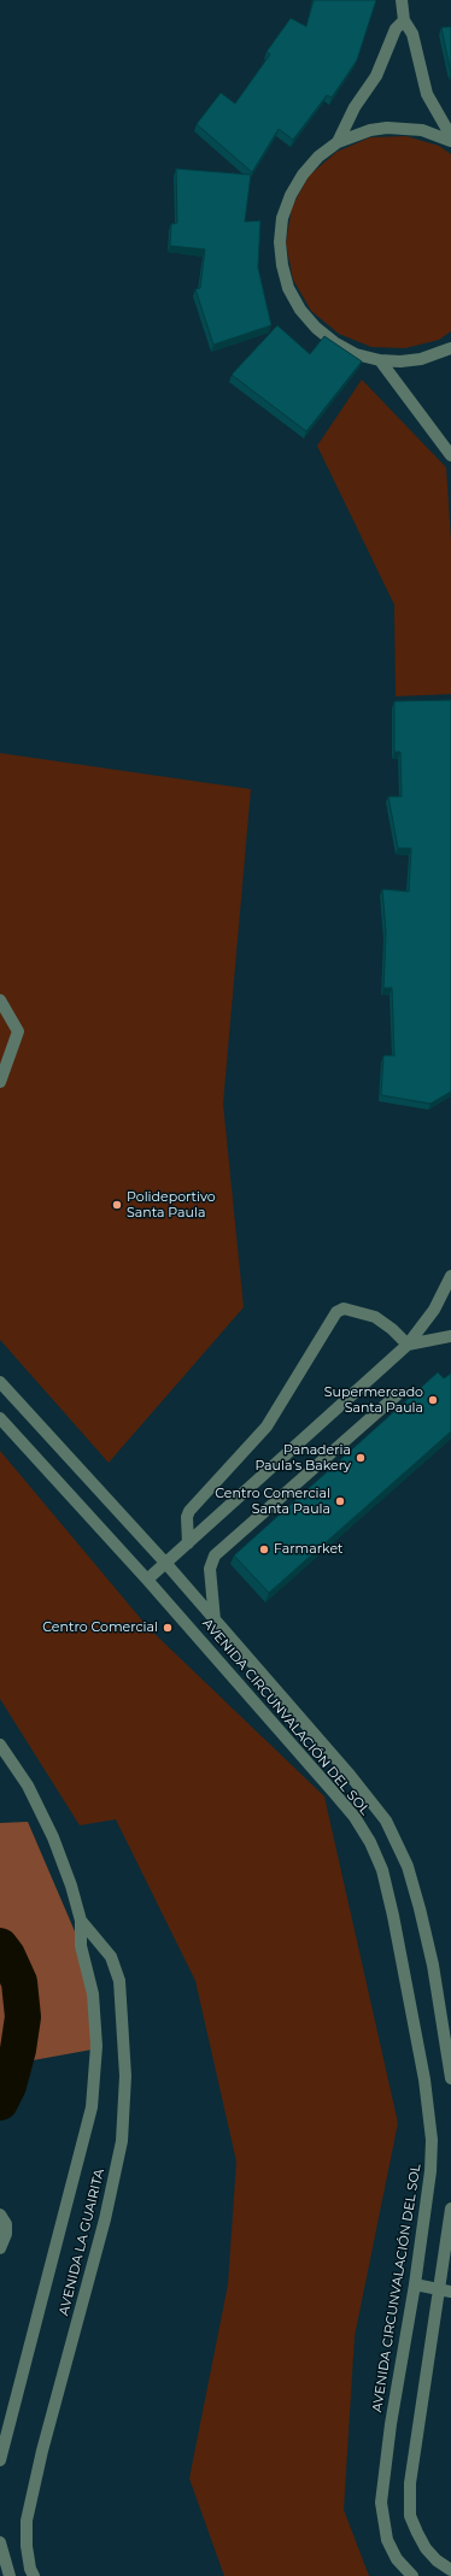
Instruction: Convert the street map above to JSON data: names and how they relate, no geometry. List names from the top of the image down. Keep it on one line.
{"streets":{"street":["AVENIDA CIRCUNVALACIÓN DEL SOL","AVENIDA LA GUAIRITA"]},"places":["Polideportivo Santa Paula","Supermercado Santa Paula","Panaderia Paula's Bakery","Centro Comercial Santa Paula","Farmarket","Centro Comercial"]}
